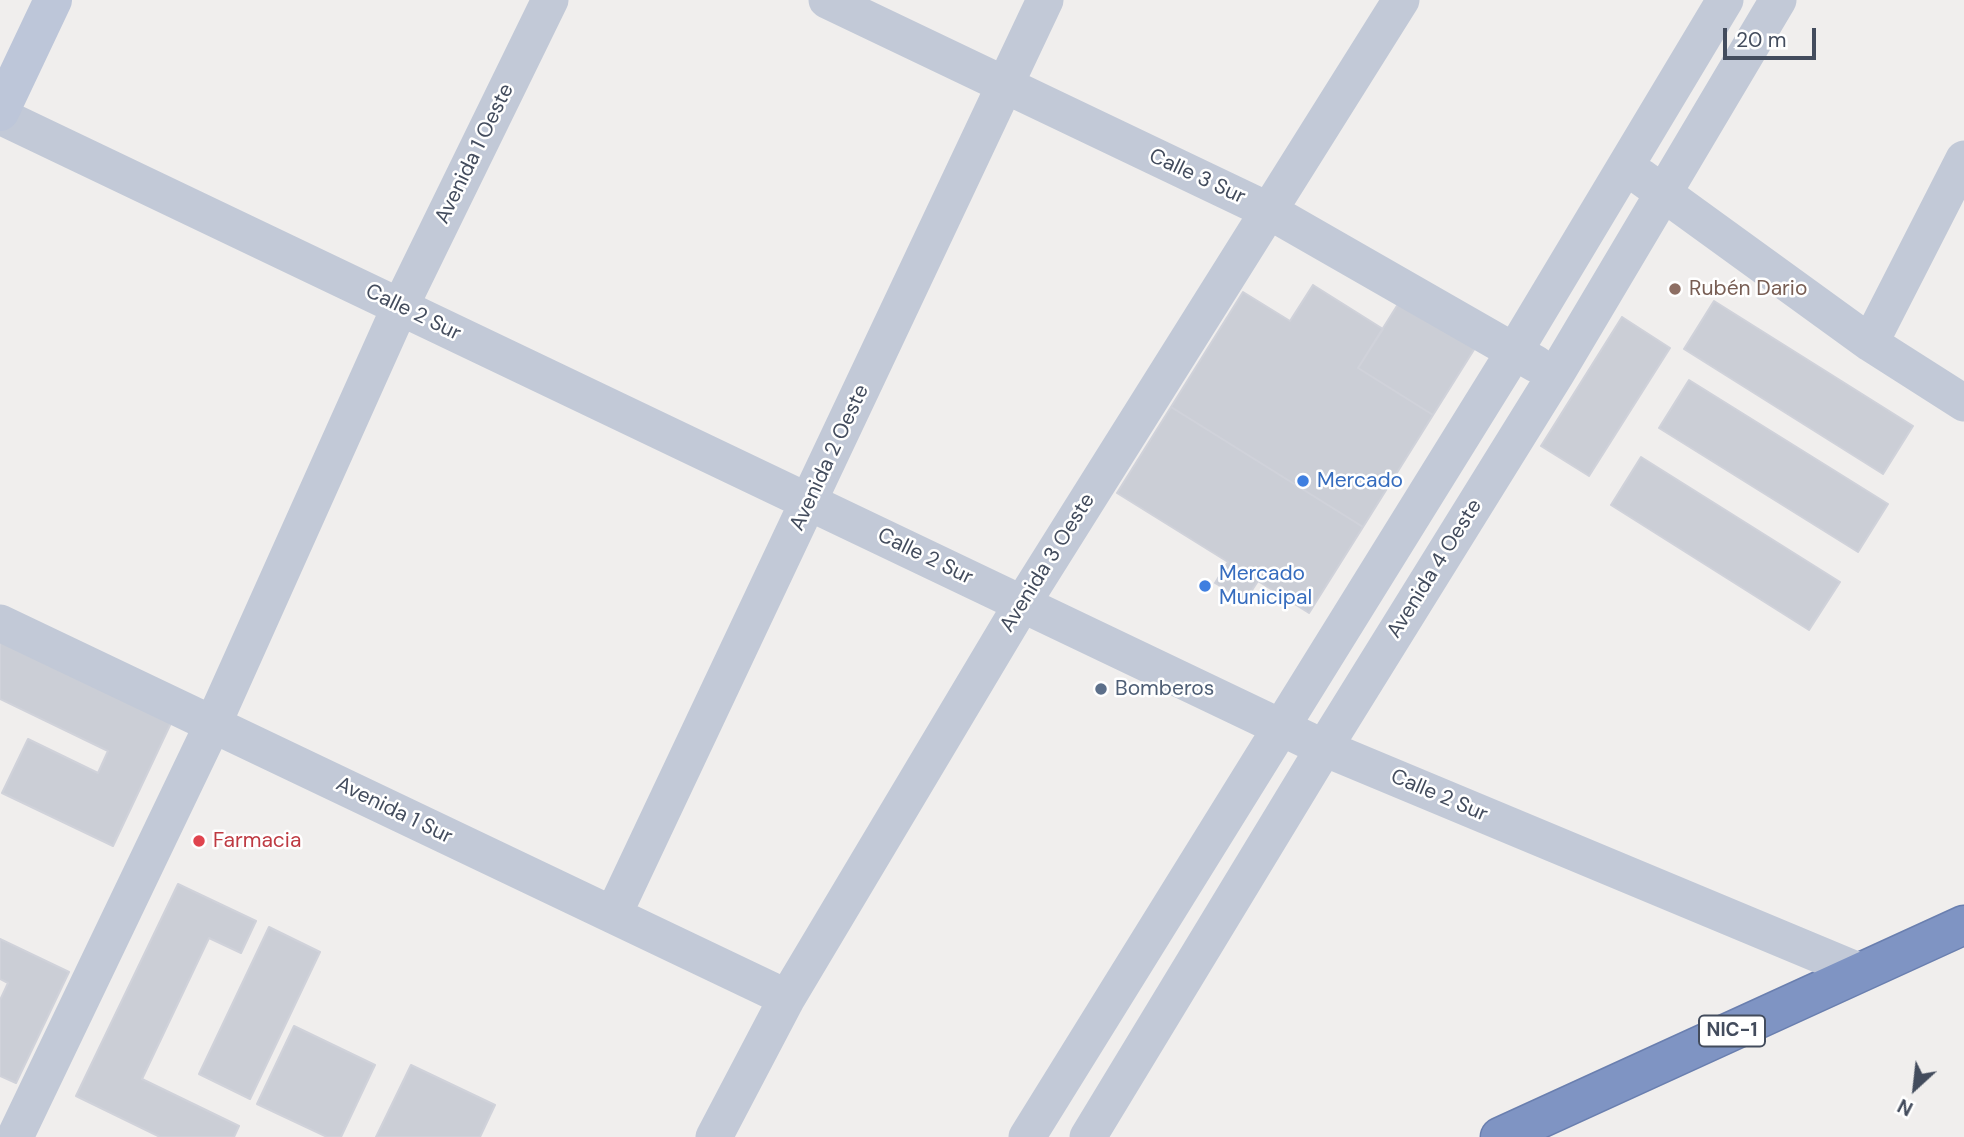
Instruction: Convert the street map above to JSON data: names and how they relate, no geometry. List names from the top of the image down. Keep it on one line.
{"streets":{"highway":["NIC-1"],"street":["Avenida 1 Oeste","Calle 3 Sur","Calle 2 Sur","Avenida 2 Oeste","Avenida 3 Oeste","Avenida 4 Oeste","Avenida 1 Sur"]},"crossings":[["Avenida 1 Oeste","Calle 2 Sur"],["Avenida 1 Oeste","Avenida 1 Sur"],["Calle 3 Sur","Avenida 2 Oeste"],["Calle 3 Sur","Avenida 3 Oeste"],["Calle 3 Sur","Avenida 4 Oeste"],["Calle 2 Sur","Avenida 2 Oeste"],["Calle 2 Sur","Avenida 3 Oeste"],["Calle 2 Sur","Avenida 4 Oeste"],["Calle 2 Sur","NIC-1"],["Avenida 2 Oeste","Avenida 1 Sur"],["Avenida 3 Oeste","Avenida 1 Sur"]],"places":["Rubén Dario","Mercado","Mercado Municipal","Bomberos","Farmacia"],"scale_bar":"20 m","north":"bottom left"}
